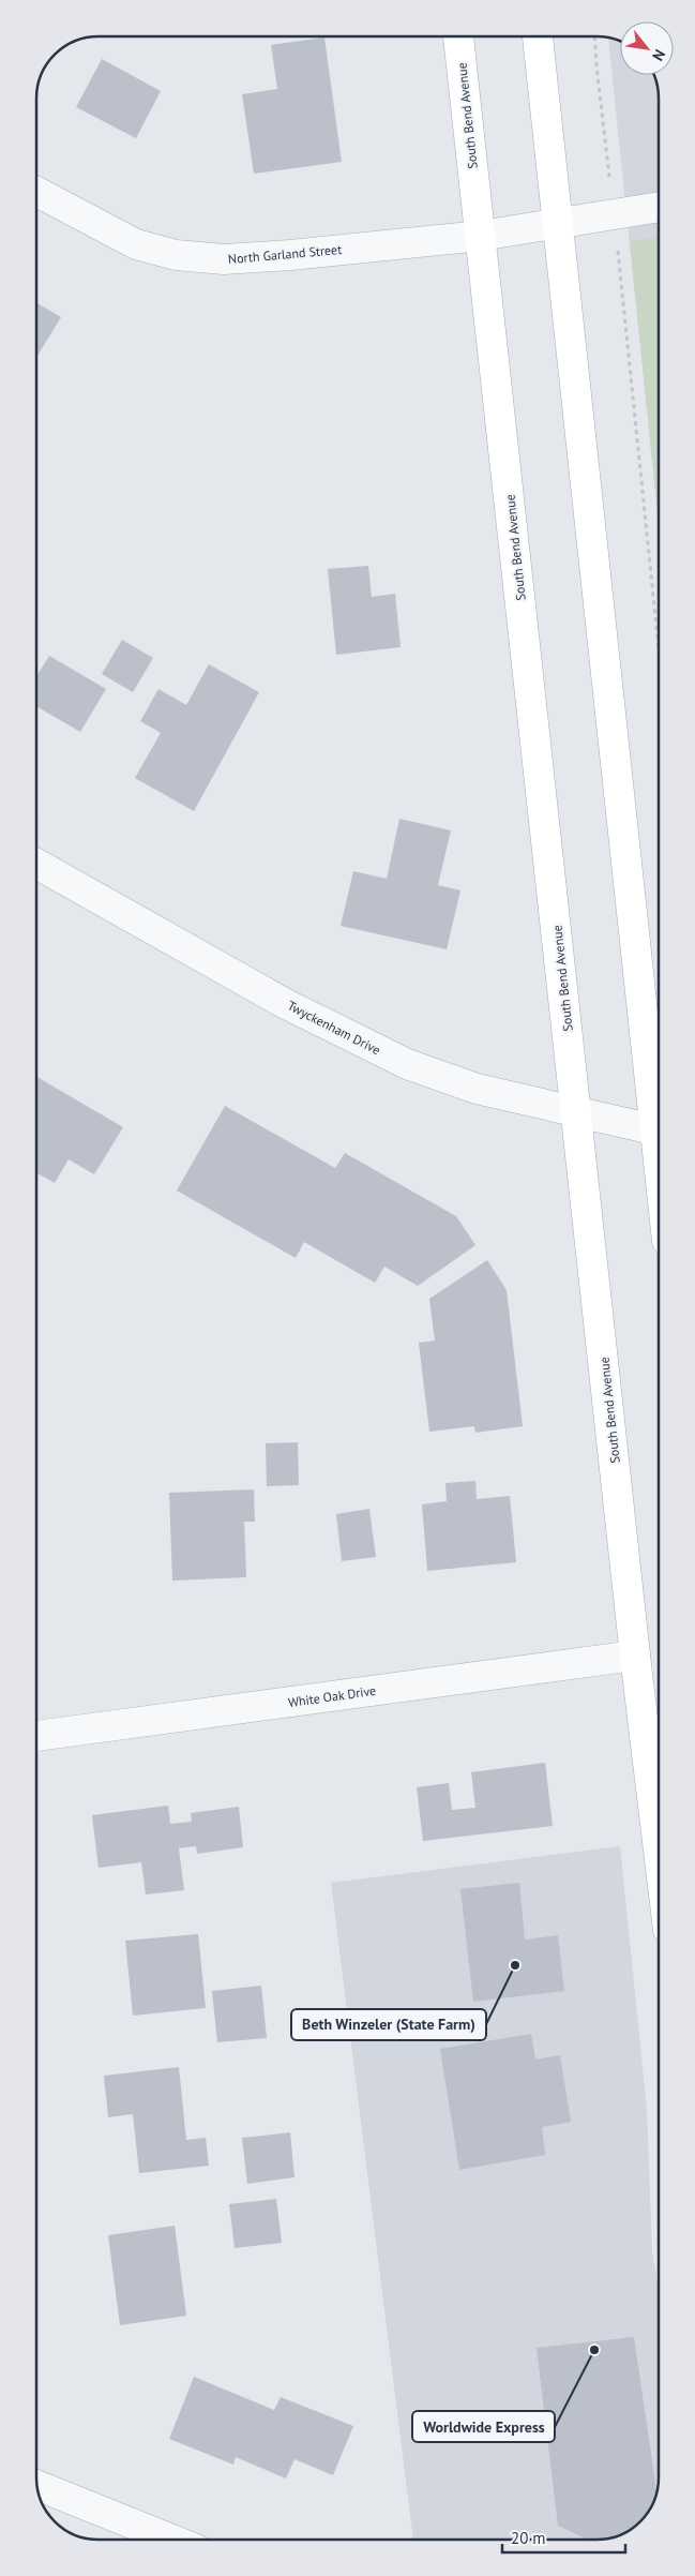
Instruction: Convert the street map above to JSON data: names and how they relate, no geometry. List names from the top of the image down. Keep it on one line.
{"streets":{"main road":["South Bend Avenue"],"street":["North Garland Street","Twyckenham Drive","White Oak Drive"]},"crossings":[["South Bend Avenue","North Garland Street"],["South Bend Avenue","Twyckenham Drive"],["South Bend Avenue","White Oak Drive"]],"places":["Beth Winzeler (State Farm)","Worldwide Express"],"scale_bar":"20 m","north":"bottom right"}
